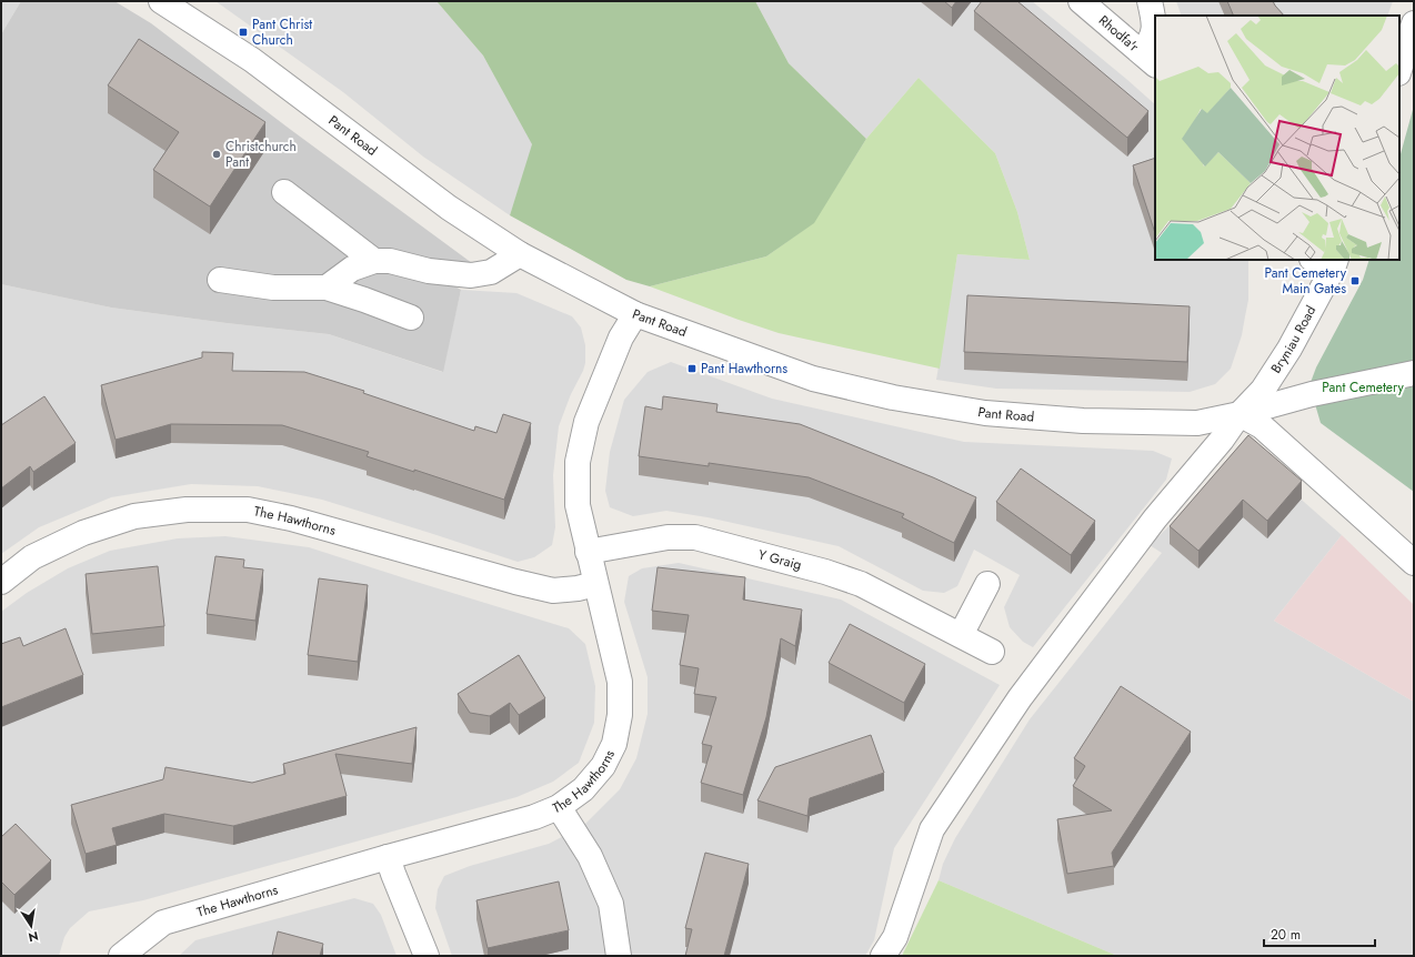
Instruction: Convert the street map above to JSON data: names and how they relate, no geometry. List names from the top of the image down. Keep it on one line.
{"streets":{"street":["Rhodfa'r","Pant Road","Bryniau Road","The Hawthorns","Y Graig"]},"crossings":[["Pant Road","Bryniau Road"],["Pant Road","The Hawthorns"],["The Hawthorns","Y Graig"]],"parks":["Pant Cemetery"],"places":{"transit":["Pant Christ Church","Pant Cemetery Main Gates","Pant Hawthorns"],"other":["Christchurch Pant"]},"scale_bar":"20 m","north":"bottom"}
